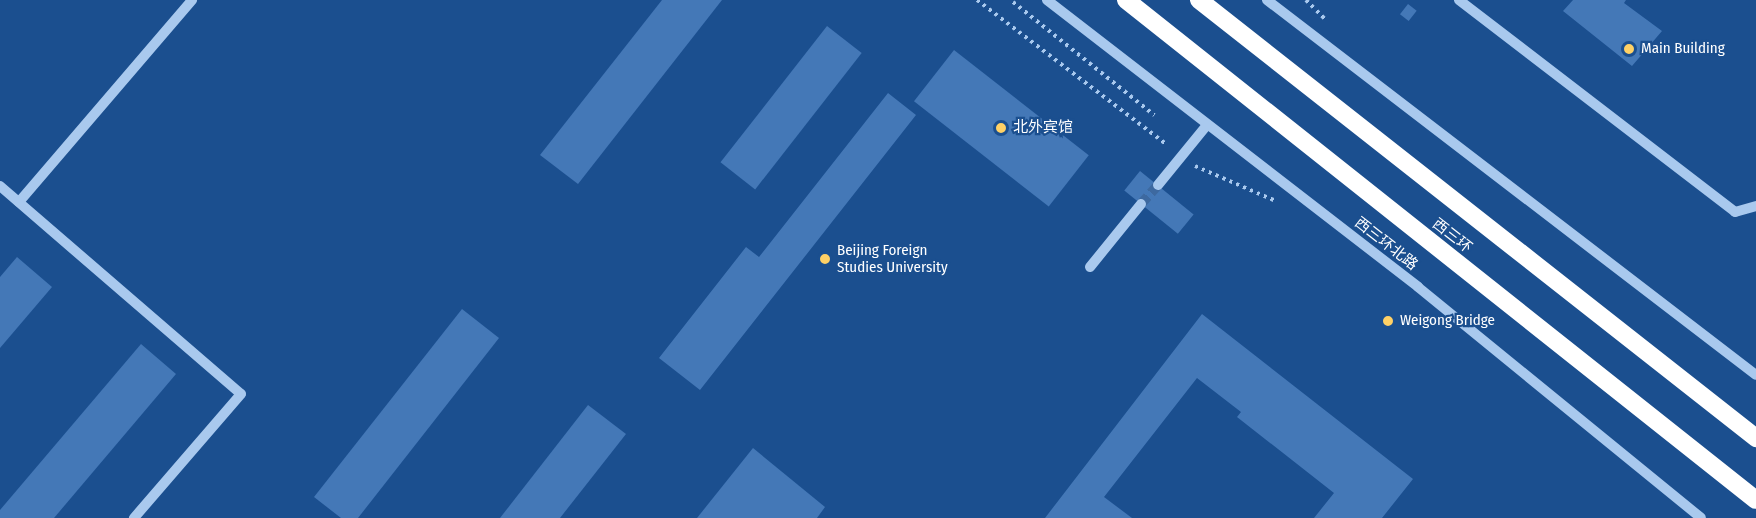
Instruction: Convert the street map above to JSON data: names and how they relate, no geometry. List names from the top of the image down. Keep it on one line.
{"streets":{"highway":["西三环"],"street":["西三环北路"]},"places":["Main Building","北外宾馆","Beijing Foreign Studies University","Weigong Bridge"]}
